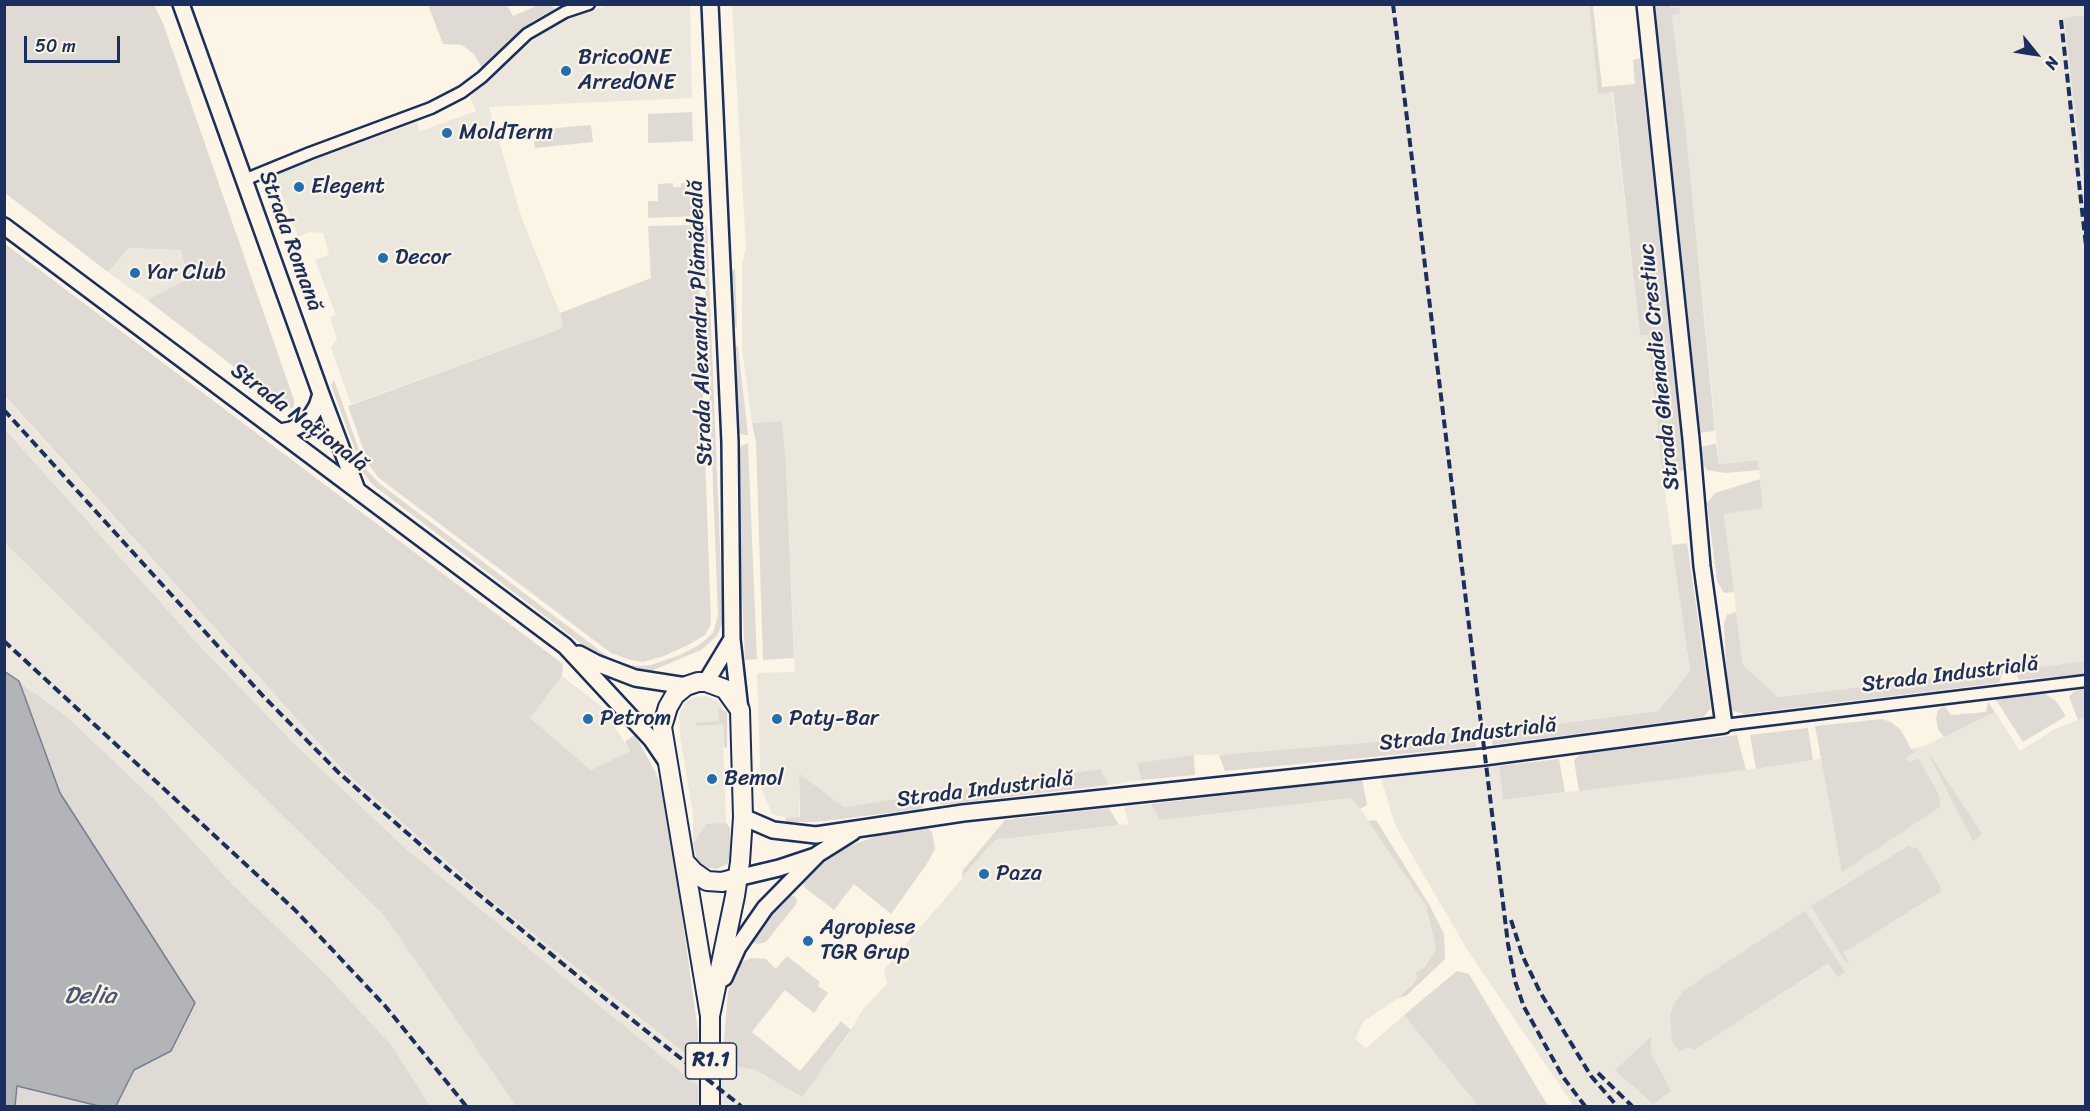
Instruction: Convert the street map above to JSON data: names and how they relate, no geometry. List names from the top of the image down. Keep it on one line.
{"streets":{"main road":["Strada Națională","R1.1"],"street":["Strada Romană","Strada Alexandru Plămădeală","Strada Ghenadie Crestiuc","Strada Industrială"]},"crossings":[["Strada Romană","Strada Națională"],["Strada Alexandru Plămădeală","Strada Națională"],["Strada Ghenadie Crestiuc","Strada Industrială"],["Strada Națională","Strada Industrială"]],"water":["Delia"],"places":["BricoONE ArredONE","MoldTerm","Elegent","Decor","Yar Club","Petrom","Paty-Bar","Bemol","Paza","Agropiese TGR Grup"],"scale_bar":"50 m","north":"bottom right"}
